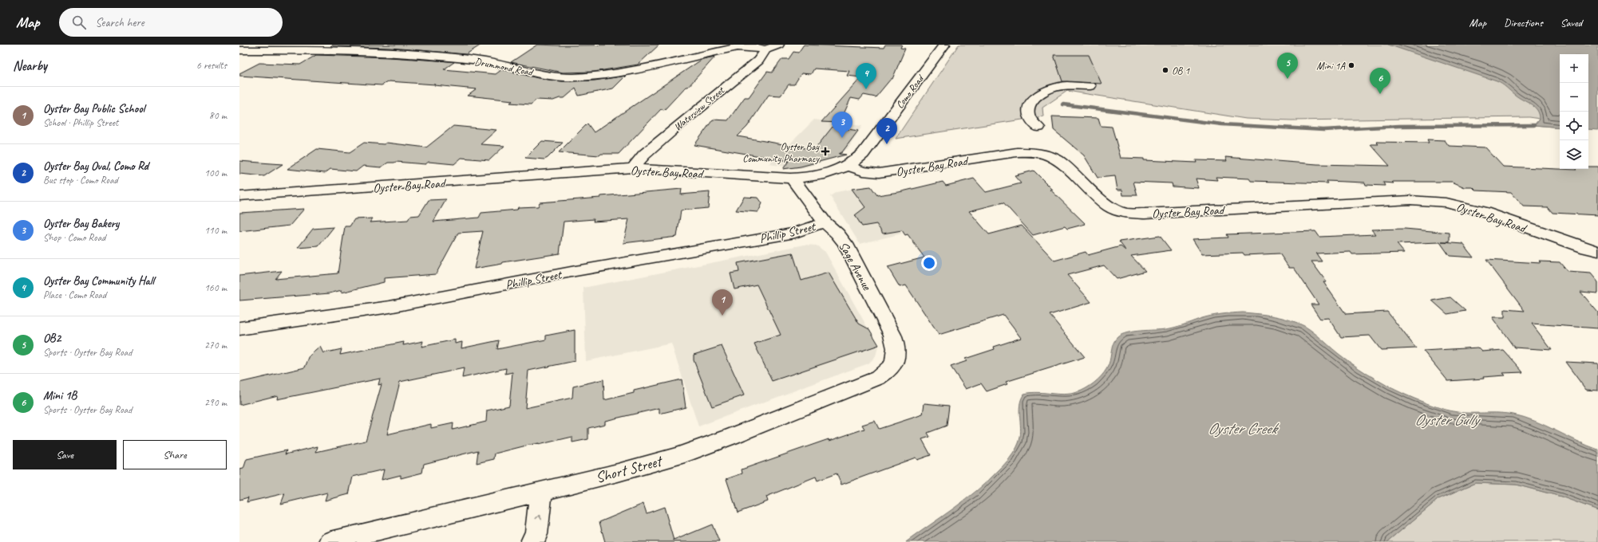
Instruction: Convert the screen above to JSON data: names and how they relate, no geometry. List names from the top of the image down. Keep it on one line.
{"streets":{"street":["Drummond Road","Como Road","Waterview Street","Oyster Bay Road","Phillip Street","Sage Avenue","Short Street"]},"crossings":[["Drummond Road","Waterview Street"],["Como Road","Oyster Bay Road"],["Waterview Street","Oyster Bay Road"],["Oyster Bay Road","Sage Avenue"],["Phillip Street","Sage Avenue"],["Sage Avenue","Short Street"]],"water":["Oyster Gully","Oyster Creek"],"places":{"other":["Mini 1A","OB 1"],"health":["Oyster Bay Community Pharmacy"]},"page":{"header":"Map","search":"Search here","nav":["Map","Directions","Saved"],"heading":["Nearby","6 results"],"pins":["5","4","6","3","2","1"],"map_buttons":["+","−"],"list":[{"mark":"1","name":"Oyster Bay Public School","note":"School · Phillip Street","value":"80 m"},{"mark":"2","name":"Oyster Bay Oval, Como Rd","note":"Bus stop · Como Road","value":"100 m"},{"mark":"3","name":"Oyster Bay Bakery","note":"Shop · Como Road","value":"110 m"},{"mark":"4","name":"Oyster Bay Community Hall","note":"Place · Como Road","value":"160 m"},{"mark":"5","name":"OB2","note":"Sports · Oyster Bay Road","value":"270 m"},{"mark":"6","name":"Mini 1B","note":"Sports · Oyster Bay Road","value":"290 m"}],"buttons":["Save","Share"]}}
